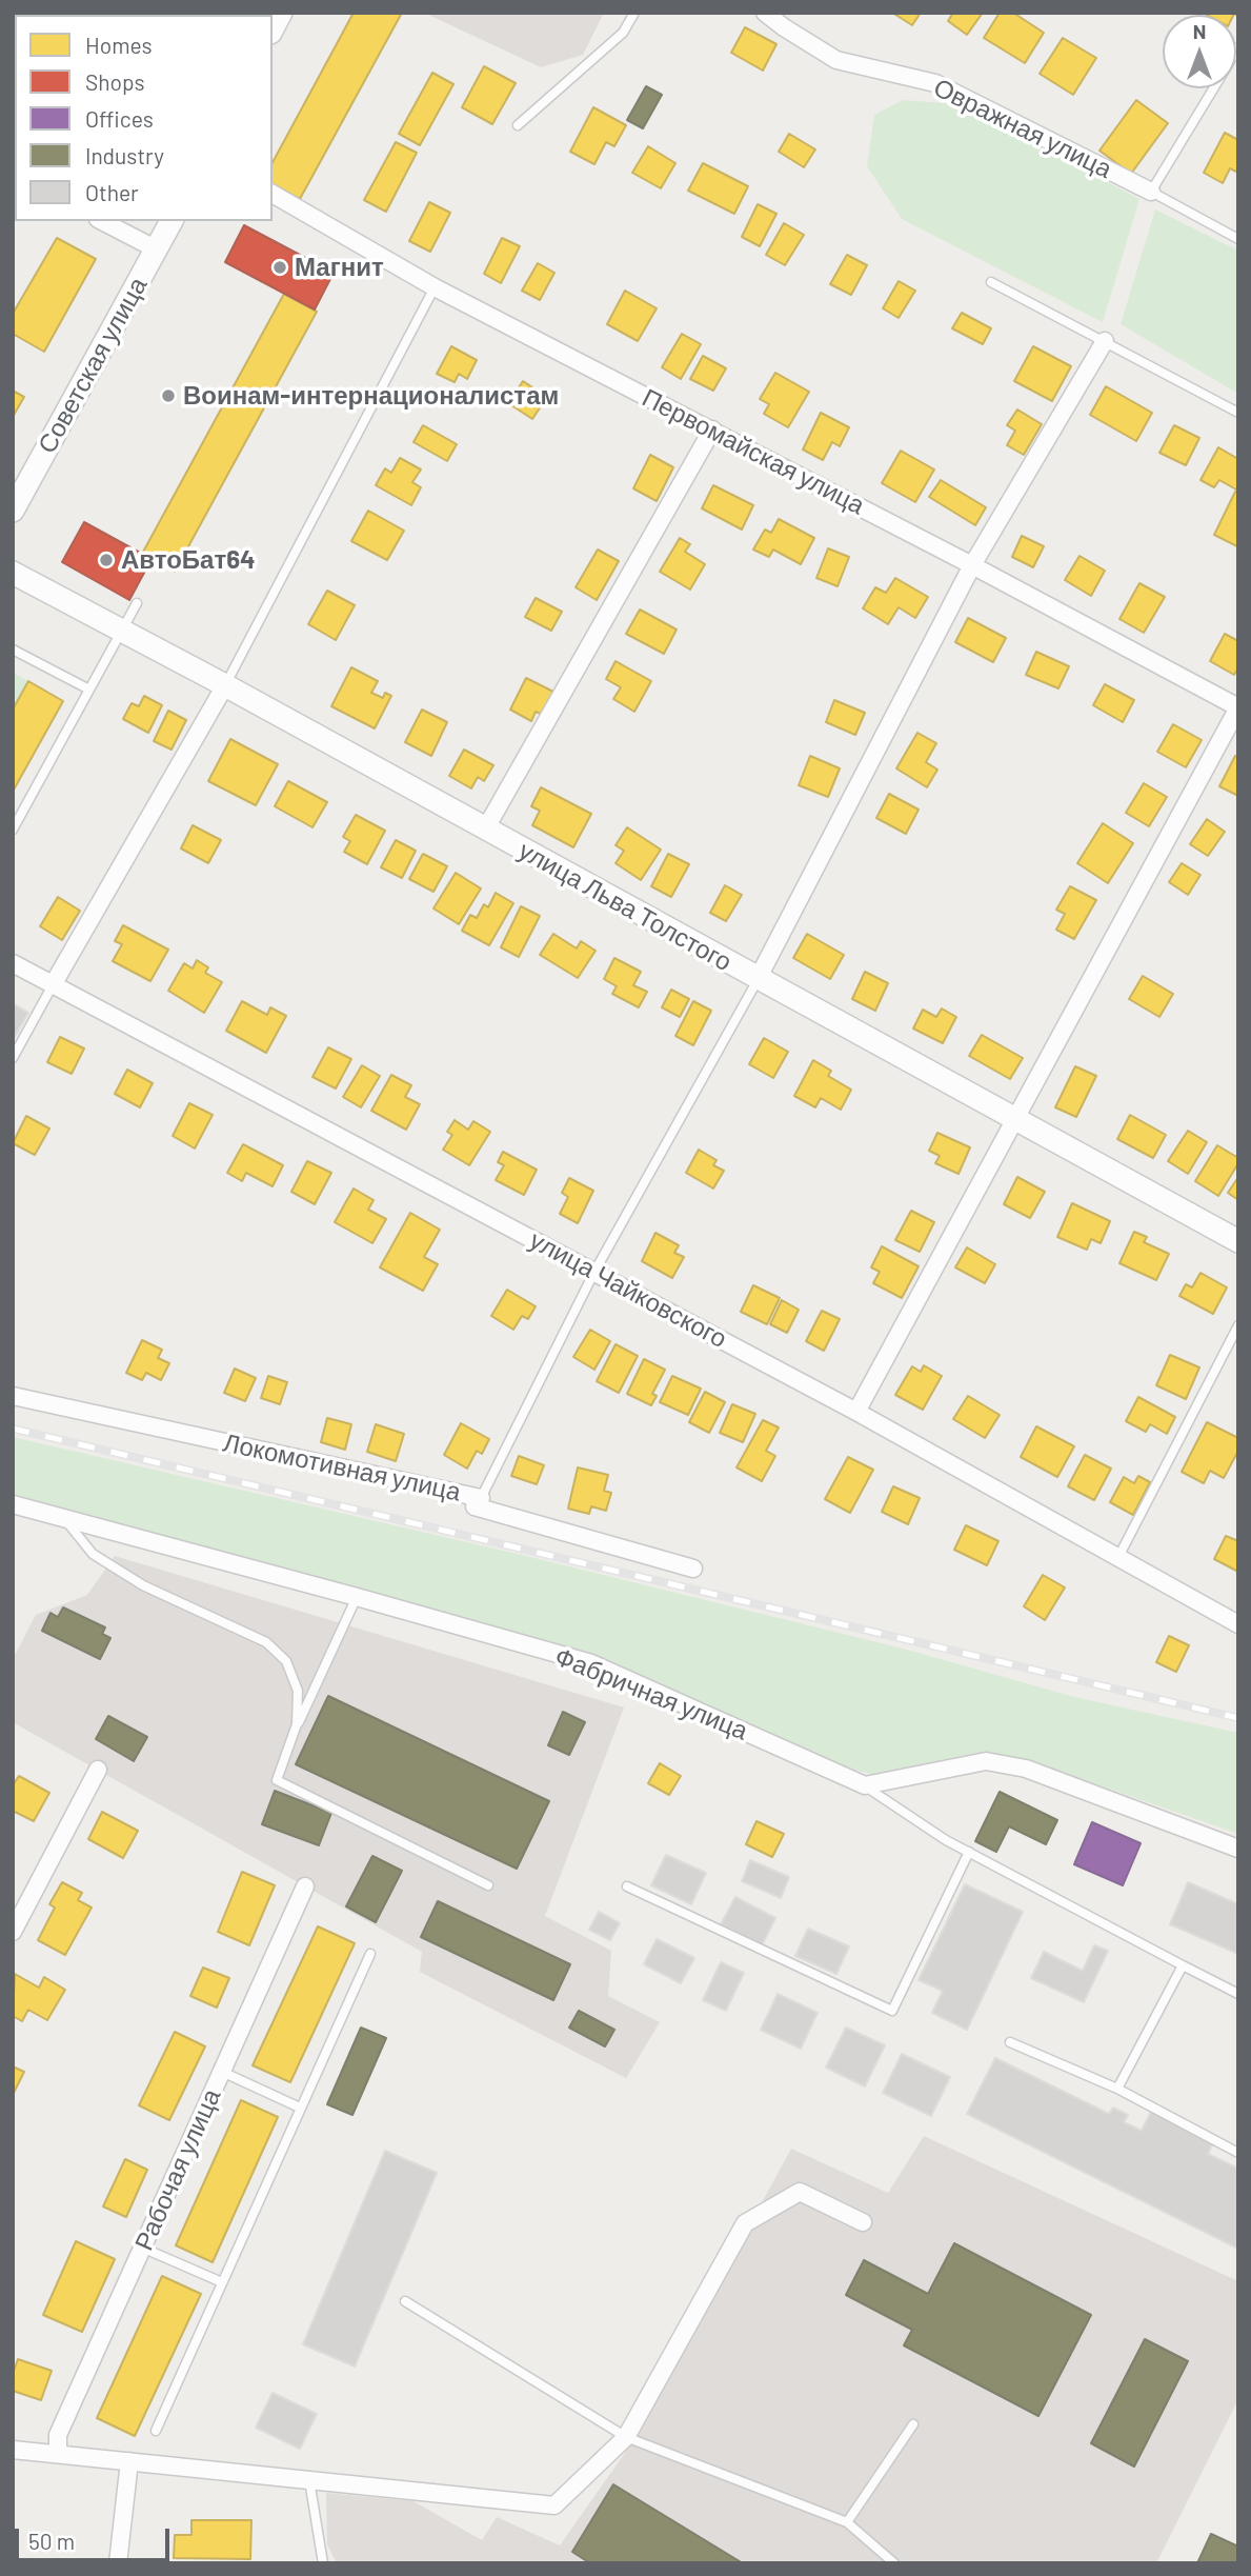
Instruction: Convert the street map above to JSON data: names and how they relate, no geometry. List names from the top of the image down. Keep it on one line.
{"streets":{"street":["Овражная улица","Советская улица","Первомайская улица","улица Льва Толстого","улица Чайковского","Локомотивная улица","Фабричная улица","Рабочая улица"]},"places":["Магнит","Воинам-интернационалистам","АвтоБат64"],"legend":["Homes","Shops","Offices","Industry","Other"],"scale_bar":"50 m","north":"top"}
